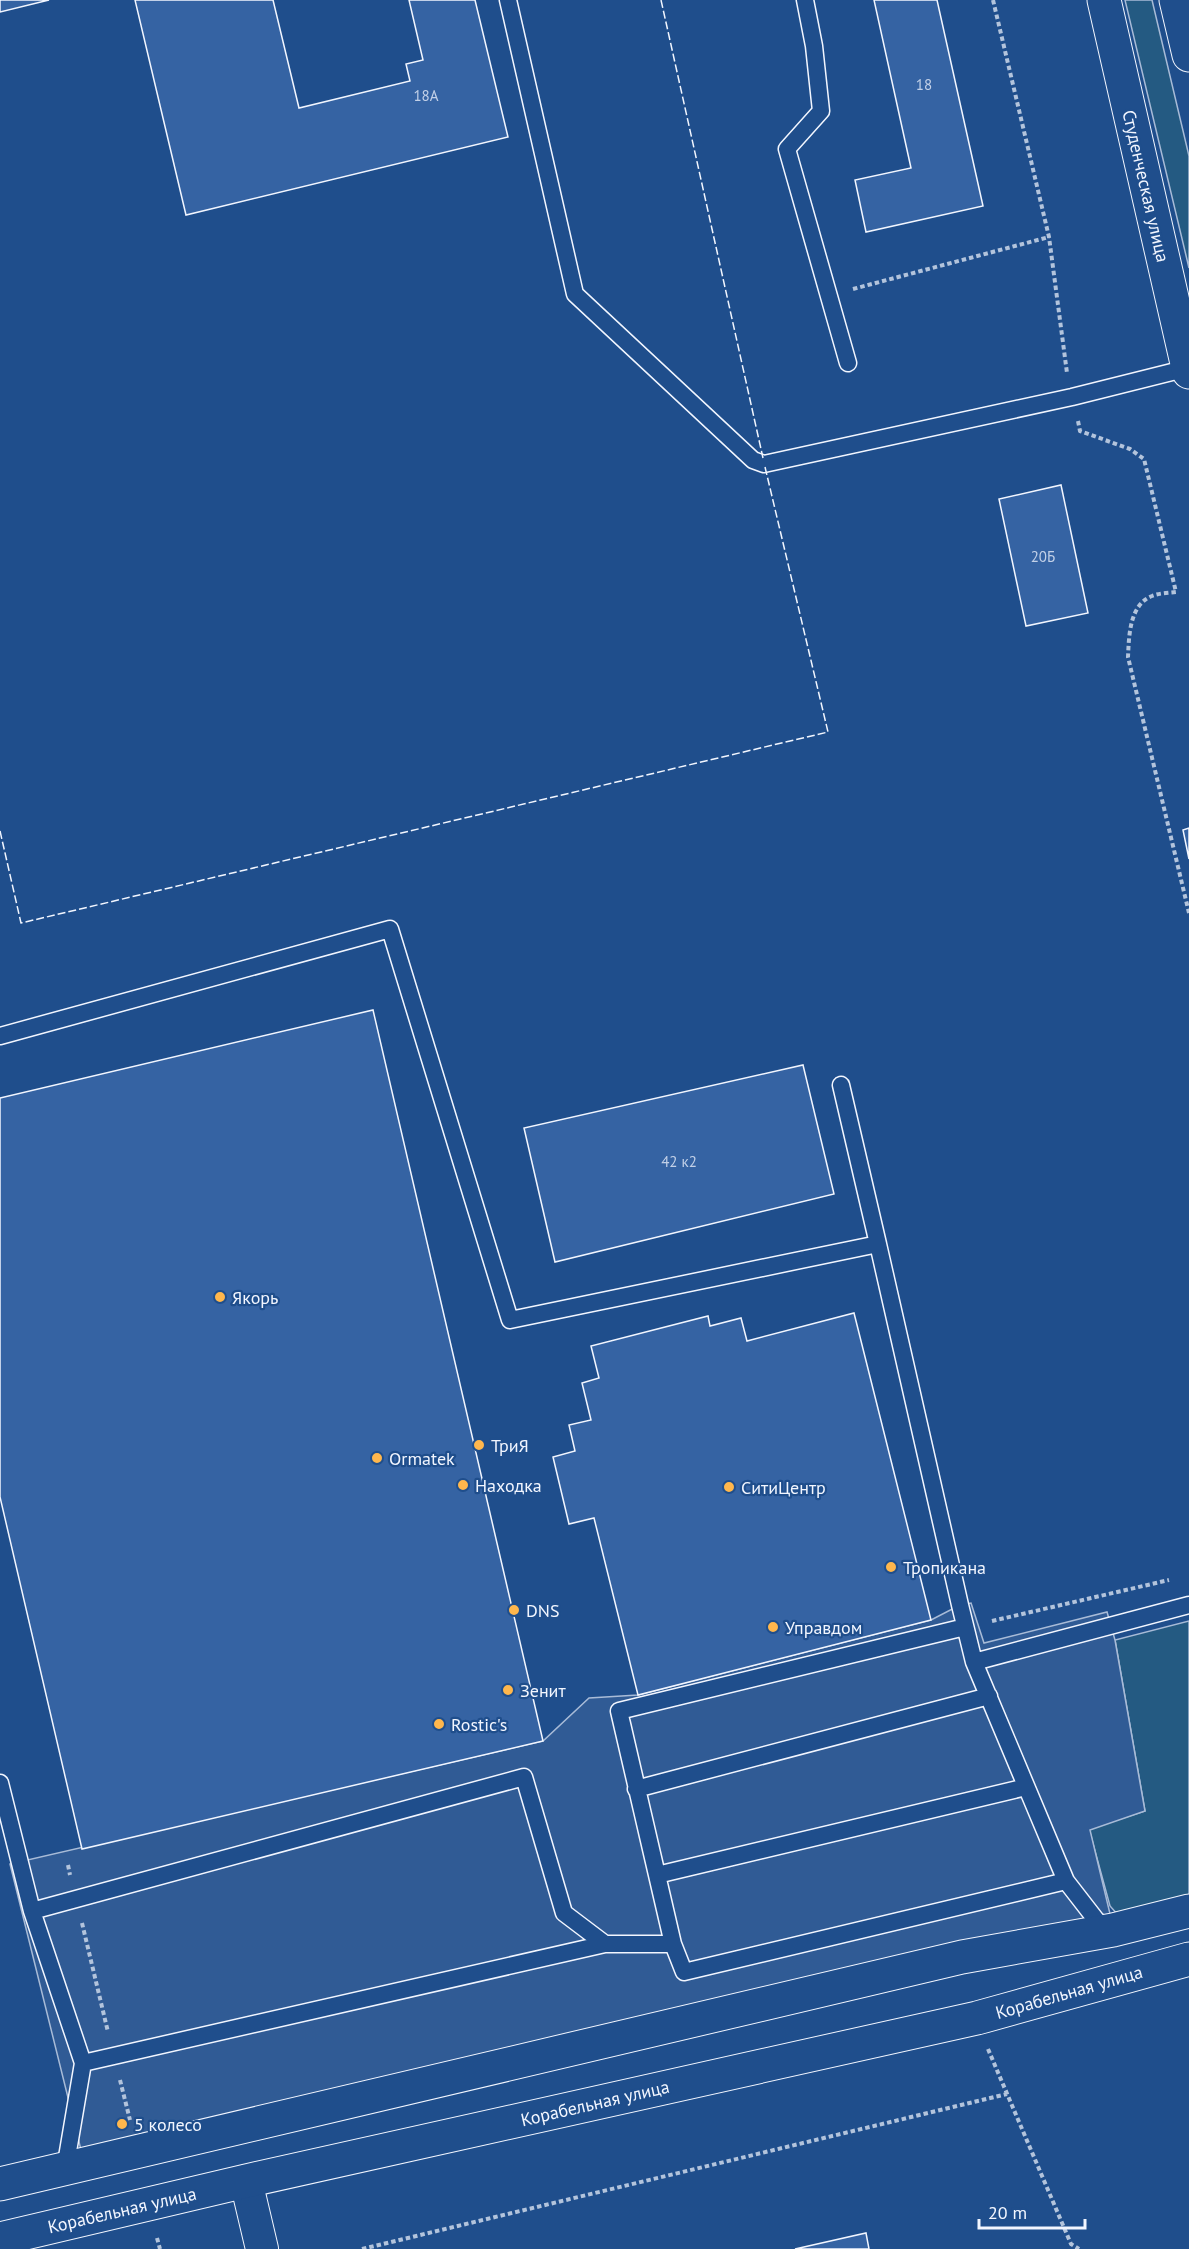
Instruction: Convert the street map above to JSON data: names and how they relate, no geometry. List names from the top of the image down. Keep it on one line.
{"streets":{"street":["Студенческая улица","Корабельная улица"]},"places":["Якорь","ТриЯ","Ormatek","Находка","СитиЦентр","Тропикана","DNS","Управдом","Зенит","Rostic's","5 колесо"],"house_numbers":["18","18А","20Б","42 к2"],"scale_bar":"20 m"}
